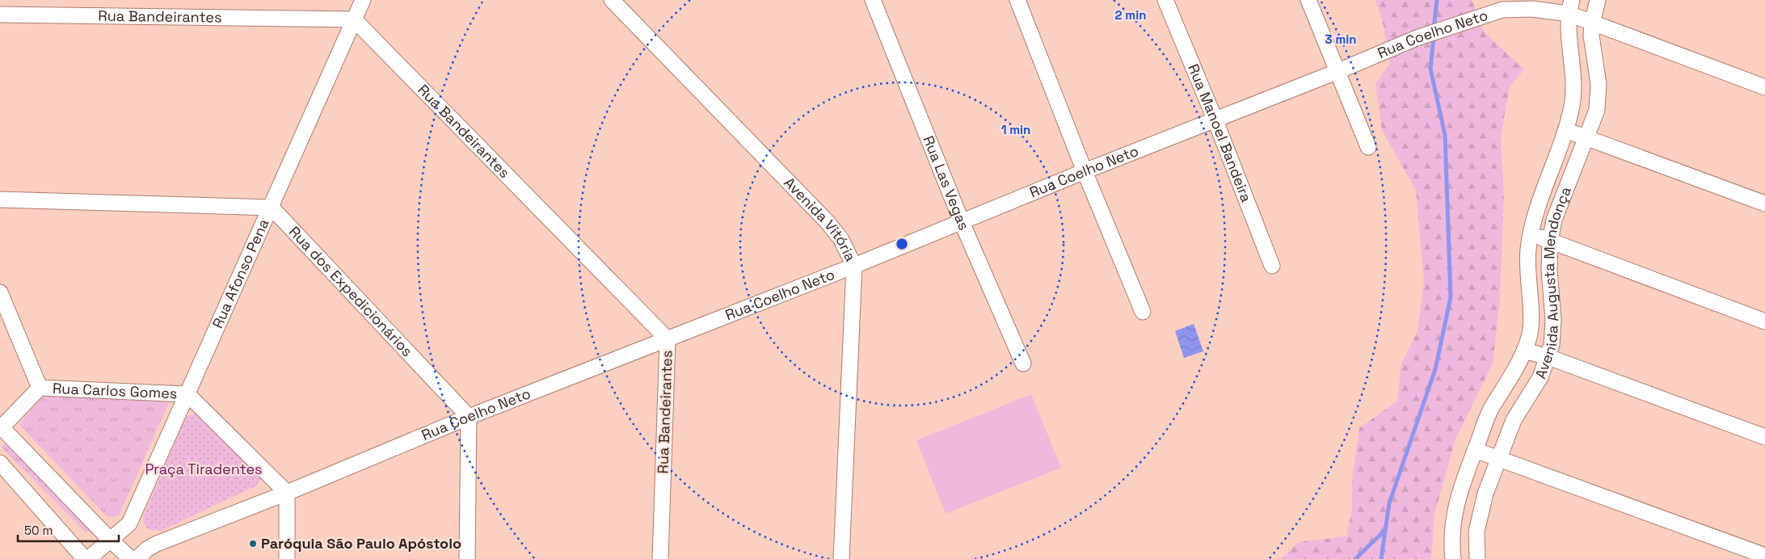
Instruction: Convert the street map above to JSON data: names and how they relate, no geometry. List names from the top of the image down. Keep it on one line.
{"streets":{"street":["Rua Bandeirantes","Rua Coelho Neto","Rua Manoel Bandeira","Rua Las Vegas","Avenida Vitória","Rua Afonso Pena","Avenida Augusta Mendonça","Rua dos Expedicionários","Rua Carlos Gomes"]},"crossings":[["Rua Bandeirantes","Rua Coelho Neto"],["Rua Bandeirantes","Rua Afonso Pena"],["Rua Coelho Neto","Rua Manoel Bandeira"],["Rua Coelho Neto","Rua Las Vegas"],["Rua Coelho Neto","Avenida Vitória"],["Rua Coelho Neto","Avenida Augusta Mendonça"],["Rua Coelho Neto","Rua dos Expedicionários"],["Rua Coelho Neto","Rua Carlos Gomes"],["Rua Afonso Pena","Rua dos Expedicionários"],["Rua Afonso Pena","Rua Carlos Gomes"]],"parks":["Praça Tiradentes"],"places":["Paróquia São Paulo Apóstolo"],"scale_bar":"50 m","rings":["2 min","3 min","1 min"]}
